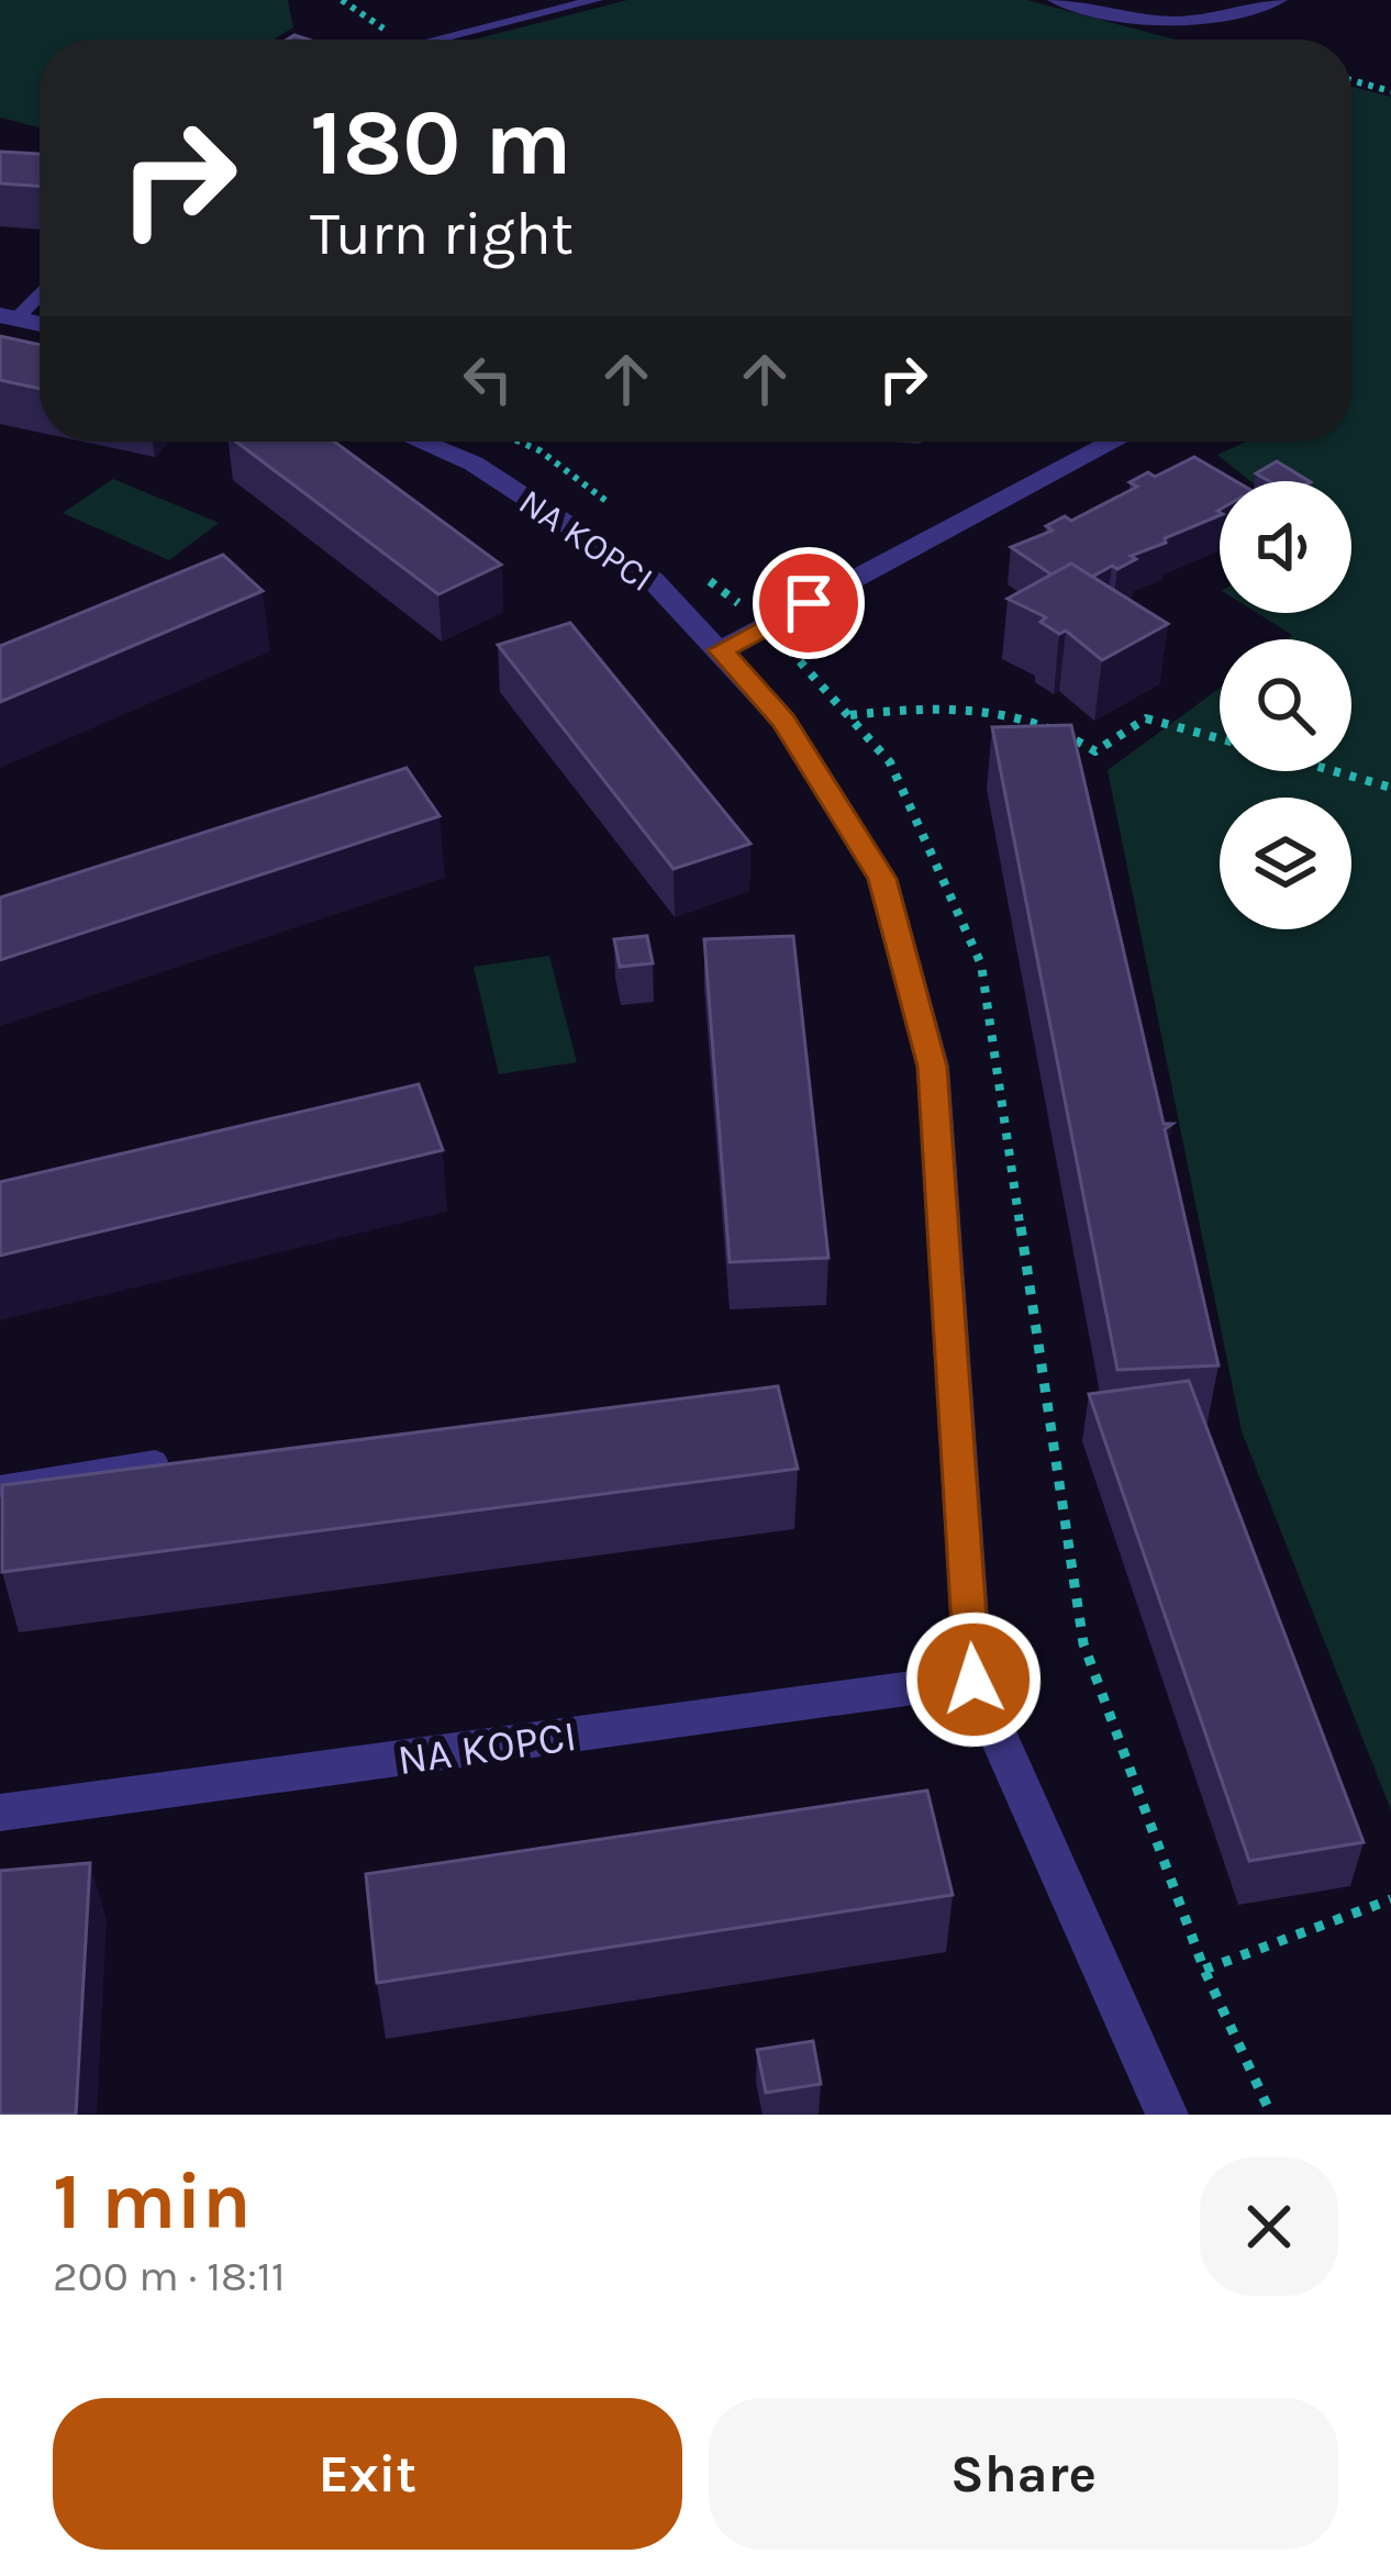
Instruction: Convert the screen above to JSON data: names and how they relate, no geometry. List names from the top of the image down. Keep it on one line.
{"streets":{"street":["NA KOPCI"]},"page":{"turn":["180 m","Turn right"],"heading":["1 min","200 m · 18:11"],"buttons":["Exit","Share"]}}
